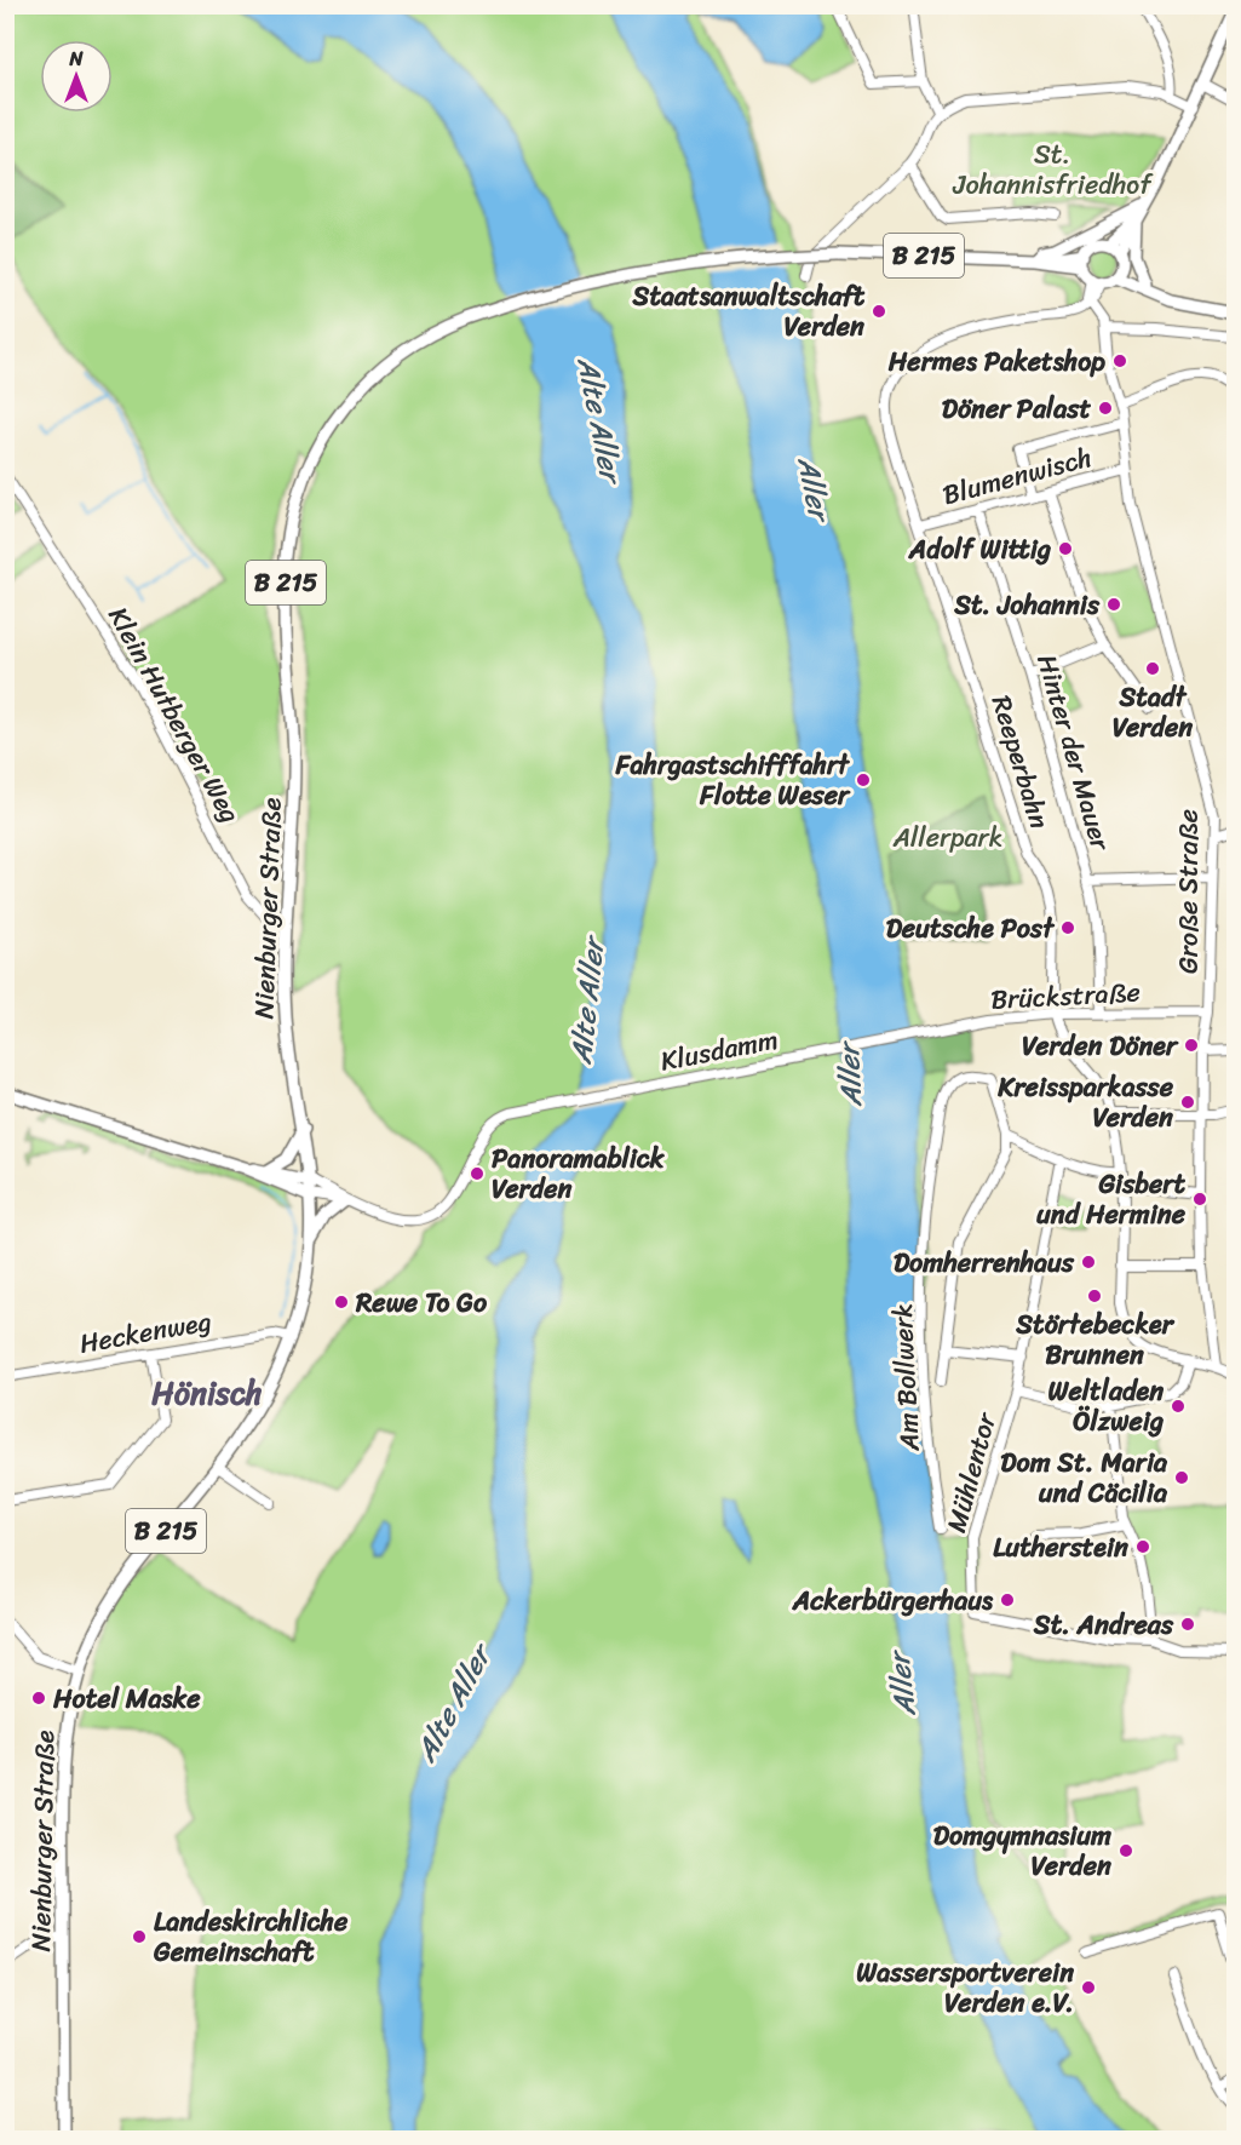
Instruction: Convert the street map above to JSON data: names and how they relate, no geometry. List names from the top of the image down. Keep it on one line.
{"streets":{"main road":["B 215","Nienburger Straße"],"street":["Blumenwisch","Klein Hutberger Weg","Hinter der Mauer","Reeperbahn","Große Straße","Brückstraße","Klusdamm","Heckenweg","Am Bollwerk","Mühlentor"]},"crossings":[["B 215","Nienburger Straße"],["Blumenwisch","Hinter der Mauer"],["Blumenwisch","Reeperbahn"],["Blumenwisch","Große Straße"],["Klein Hutberger Weg","Nienburger Straße"],["Hinter der Mauer","Brückstraße"],["Reeperbahn","Große Straße"],["Reeperbahn","Brückstraße"],["Große Straße","Brückstraße"],["Nienburger Straße","Heckenweg"],["Brückstraße","Klusdamm"]],"districts":["Hönisch"],"water":["Alte Aller","Aller"],"parks":["St. Johannisfriedhof","Allerpark"],"places":["Staatsanwaltschaft Verden","Hermes Paketshop","Döner Palast","Adolf Wittig","St. Johannis","Stadt Verden","Fahrgastschifffahrt Flotte Weser","Deutsche Post","Verden Döner","Kreissparkasse Verden","Panoramablick Verden","Gisbert und Hermine","Domherrenhaus","Störtebecker Brunnen","Rewe To Go","Weltladen Ölzweig","Dom St. Maria und Cäcilia","Lutherstein","Ackerbürgerhaus","St. Andreas","Hotel Maske","Domgymnasium Verden","Landeskirchliche Gemeinschaft","Wassersportverein Verden e.V."],"north":"top"}
